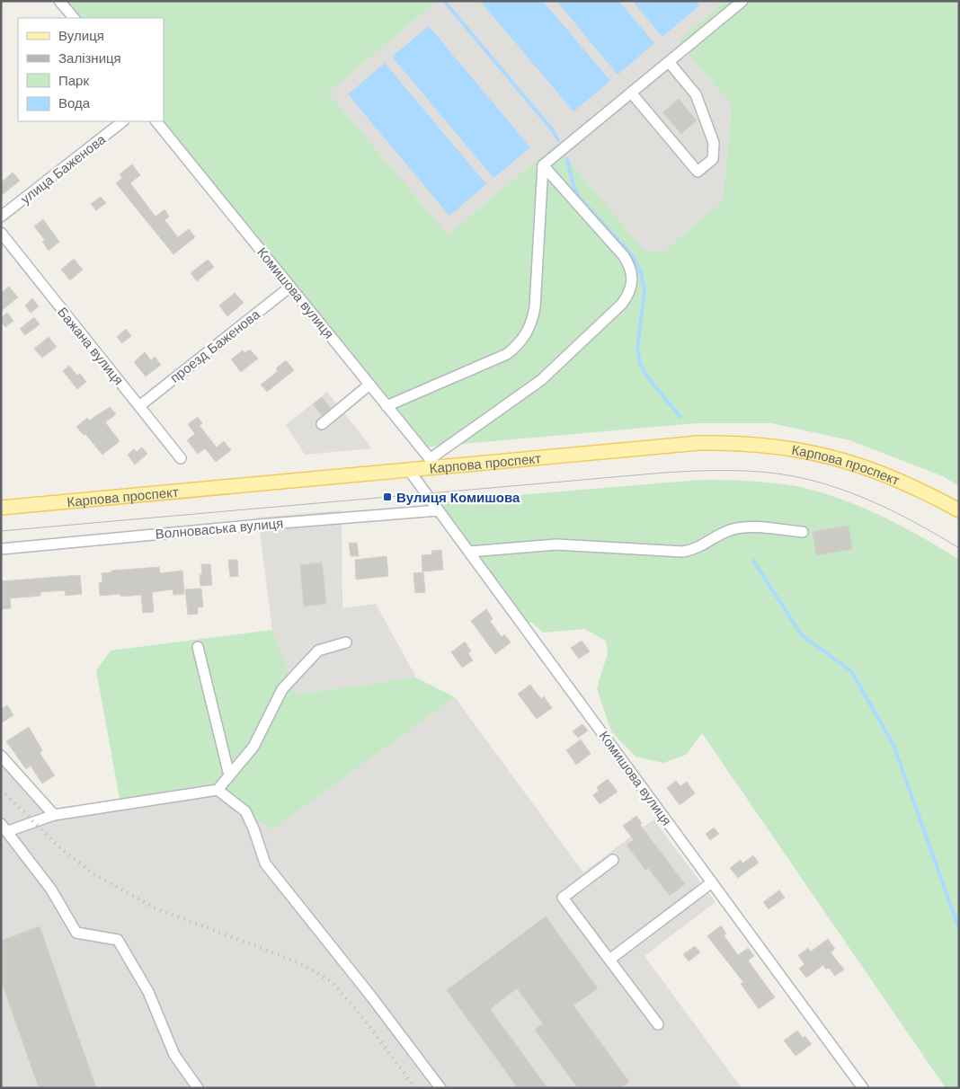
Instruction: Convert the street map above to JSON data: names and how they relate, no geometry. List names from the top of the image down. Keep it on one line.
{"streets":{"main road":["Карпова проспект"],"street":["улица Баженова","Комишова вулиця","Бажана вулиця","проезд Баженова","Волноваська вулиця"]},"crossings":[["Комишова вулиця","проезд Баженова"],["Комишова вулиця","Карпова проспект"],["Комишова вулиця","Волноваська вулиця"],["Бажана вулиця","проезд Баженова"]],"places":{"transit":["Вулиця Комишова"]},"legend":["Вулиця","Залізниця","Парк","Вода"]}
